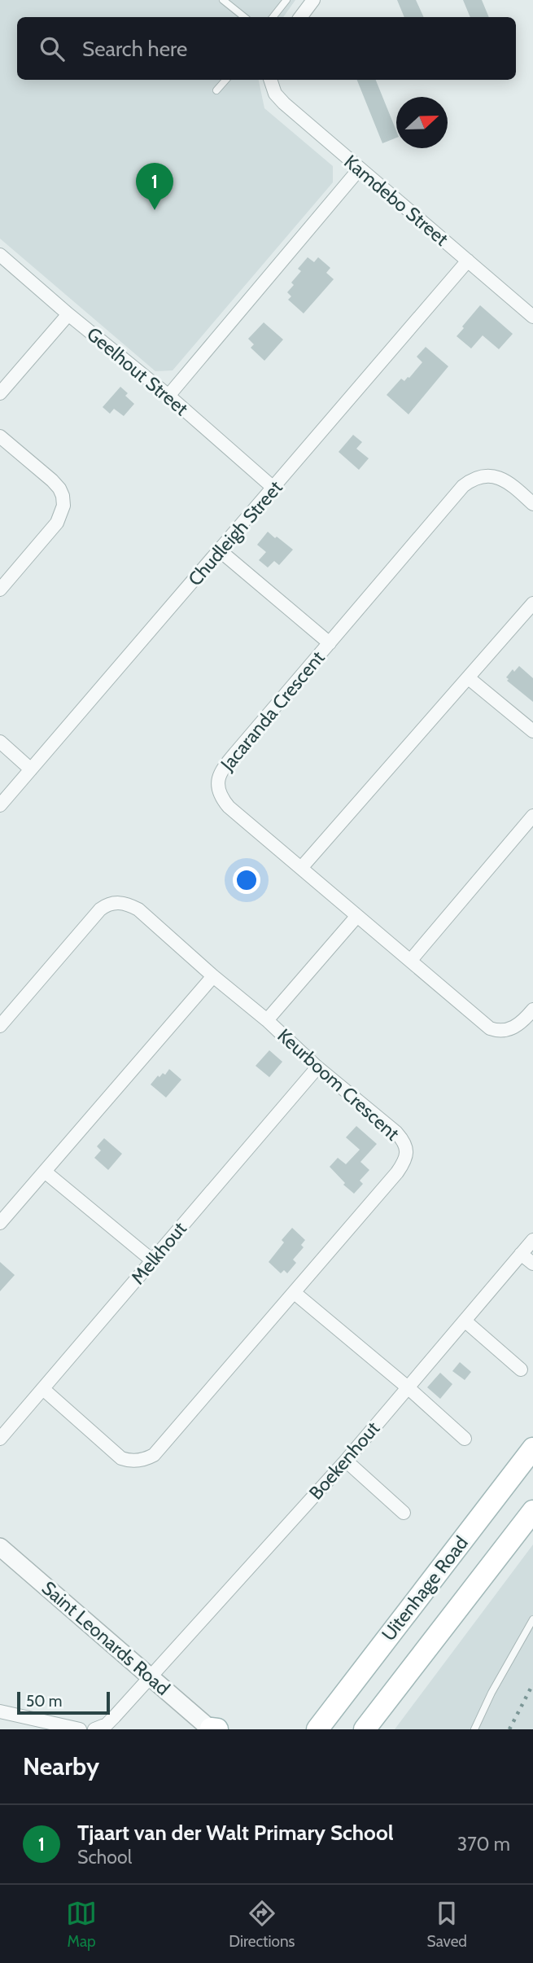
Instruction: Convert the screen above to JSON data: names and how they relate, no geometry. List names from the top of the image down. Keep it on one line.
{"streets":{"main road":["Uitenhage Road"],"street":["Kamdebo Street","Geelhout Street","Chudleigh Street","Jacaranda Crescent","Keurboom Crescent","Melkhout","Boekenhout","Saint Leonards Road"]},"crossings":[["Kamdebo Street","Chudleigh Street"],["Geelhout Street","Chudleigh Street"],["Keurboom Crescent","Melkhout"],["Boekenhout","Saint Leonards Road"]],"scale_bar":"50 m","north":"right","page":{"search":"Search here","pins":"1","scale":"50 m","heading":"Nearby","list":[{"mark":"1","name":"Tjaart van der Walt Primary School","note":"School","value":"370 m"}],"nav":["Map","Directions","Saved"]}}
